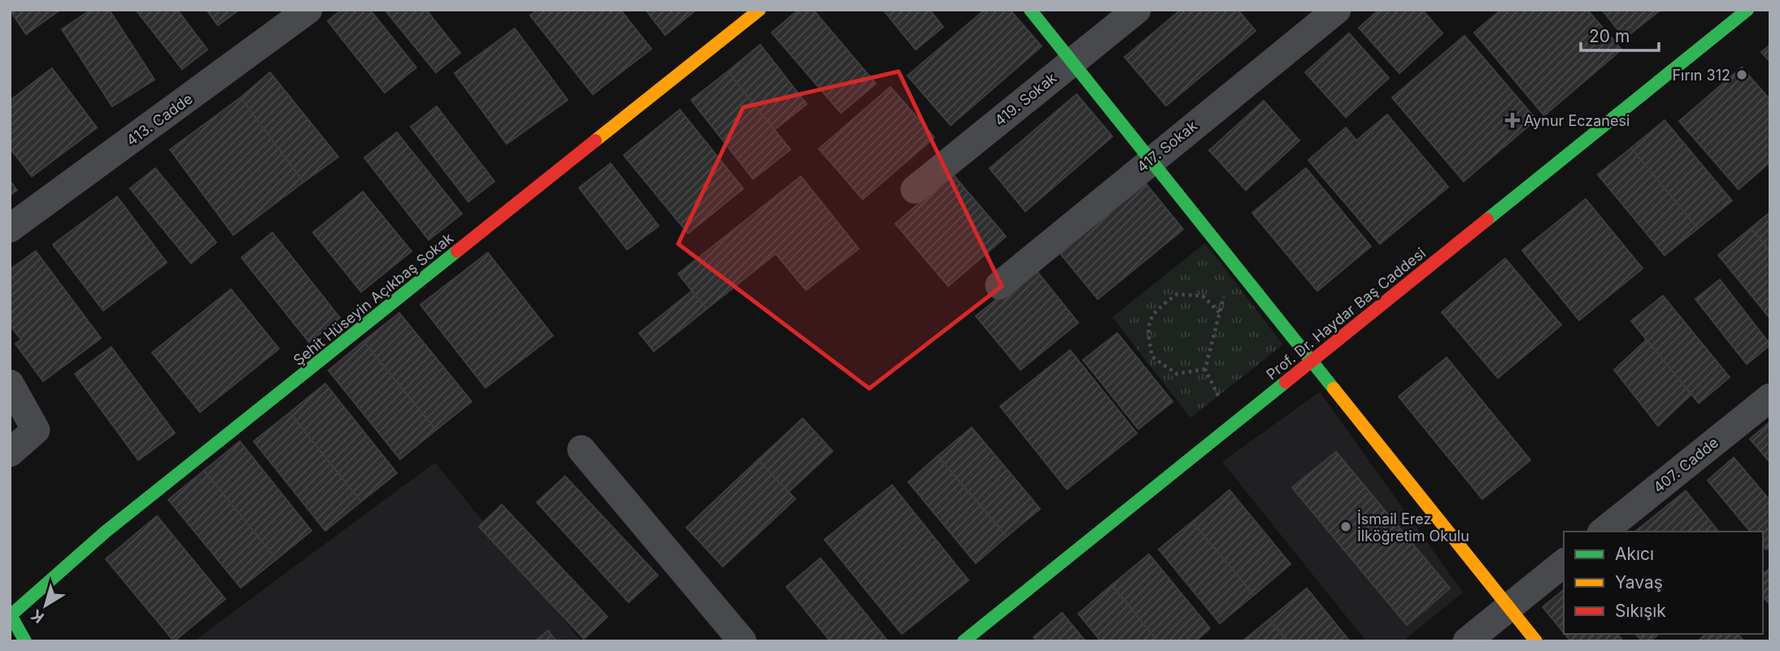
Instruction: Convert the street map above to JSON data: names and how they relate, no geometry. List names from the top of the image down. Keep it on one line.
{"streets":{"street":["419. Sokak","413. Cadde","417. Sokak","Şehit Hüseyin Açıkbaş Sokak","Prof. Dr. Haydar Baş Caddesi","407. Cadde"]},"places":{"other":["Fırın 312","İsmail Erez İlköğretim Okulu"],"health":["Aynur Eczanesi"]},"legend":["Akıcı","Yavaş","Sıkışık"],"scale_bar":"20 m","north":"bottom left"}
